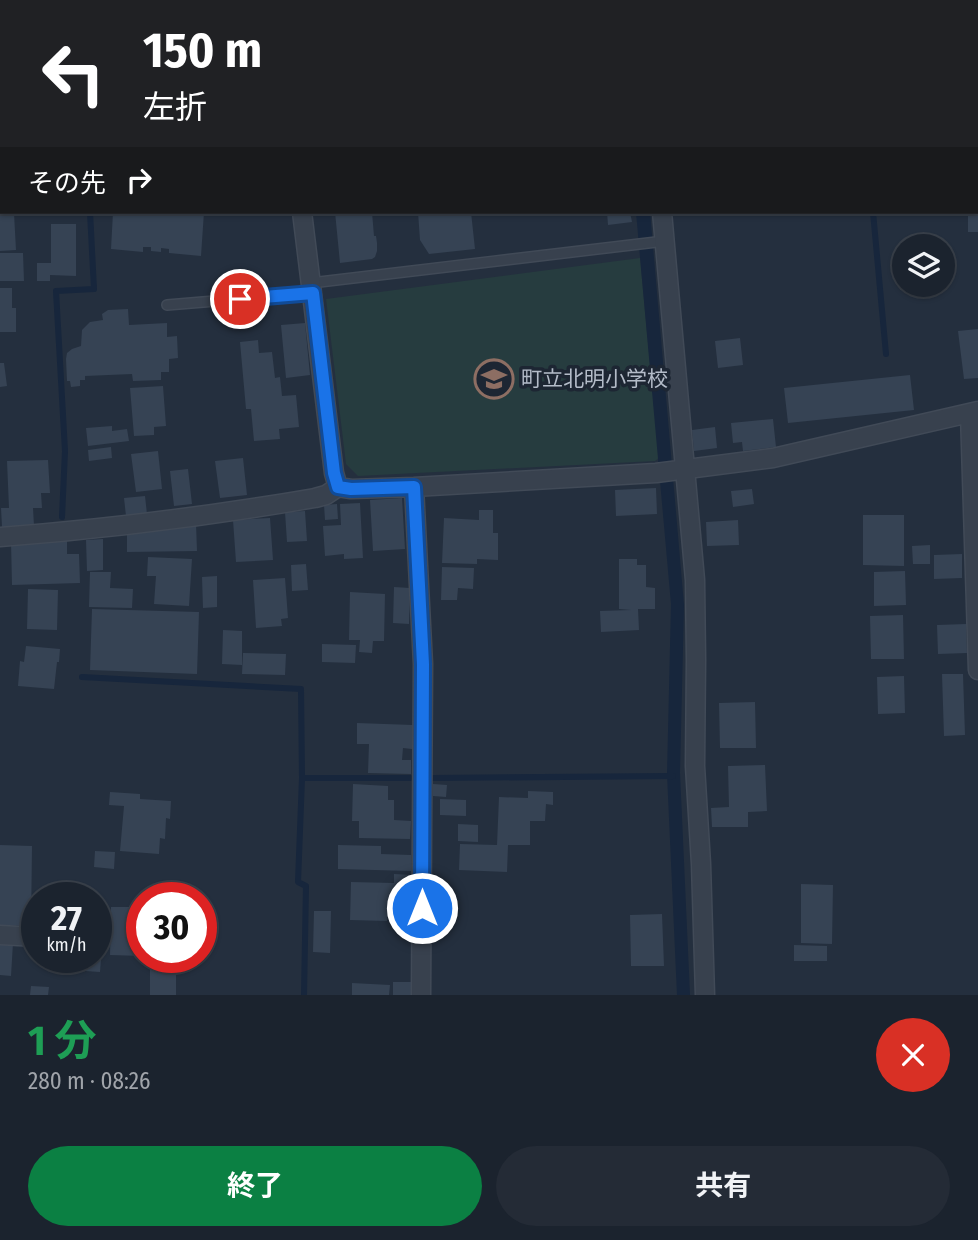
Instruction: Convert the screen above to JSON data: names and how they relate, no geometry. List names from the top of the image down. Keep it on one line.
{"places":{"school or university":["町立北明小学校"]},"page":{"turn":["150 m","左折"],"then":"その先","speed":"27 km/h","limit":"30","heading":["1 分","280 m · 08:26"],"buttons":["終了","共有"]}}
